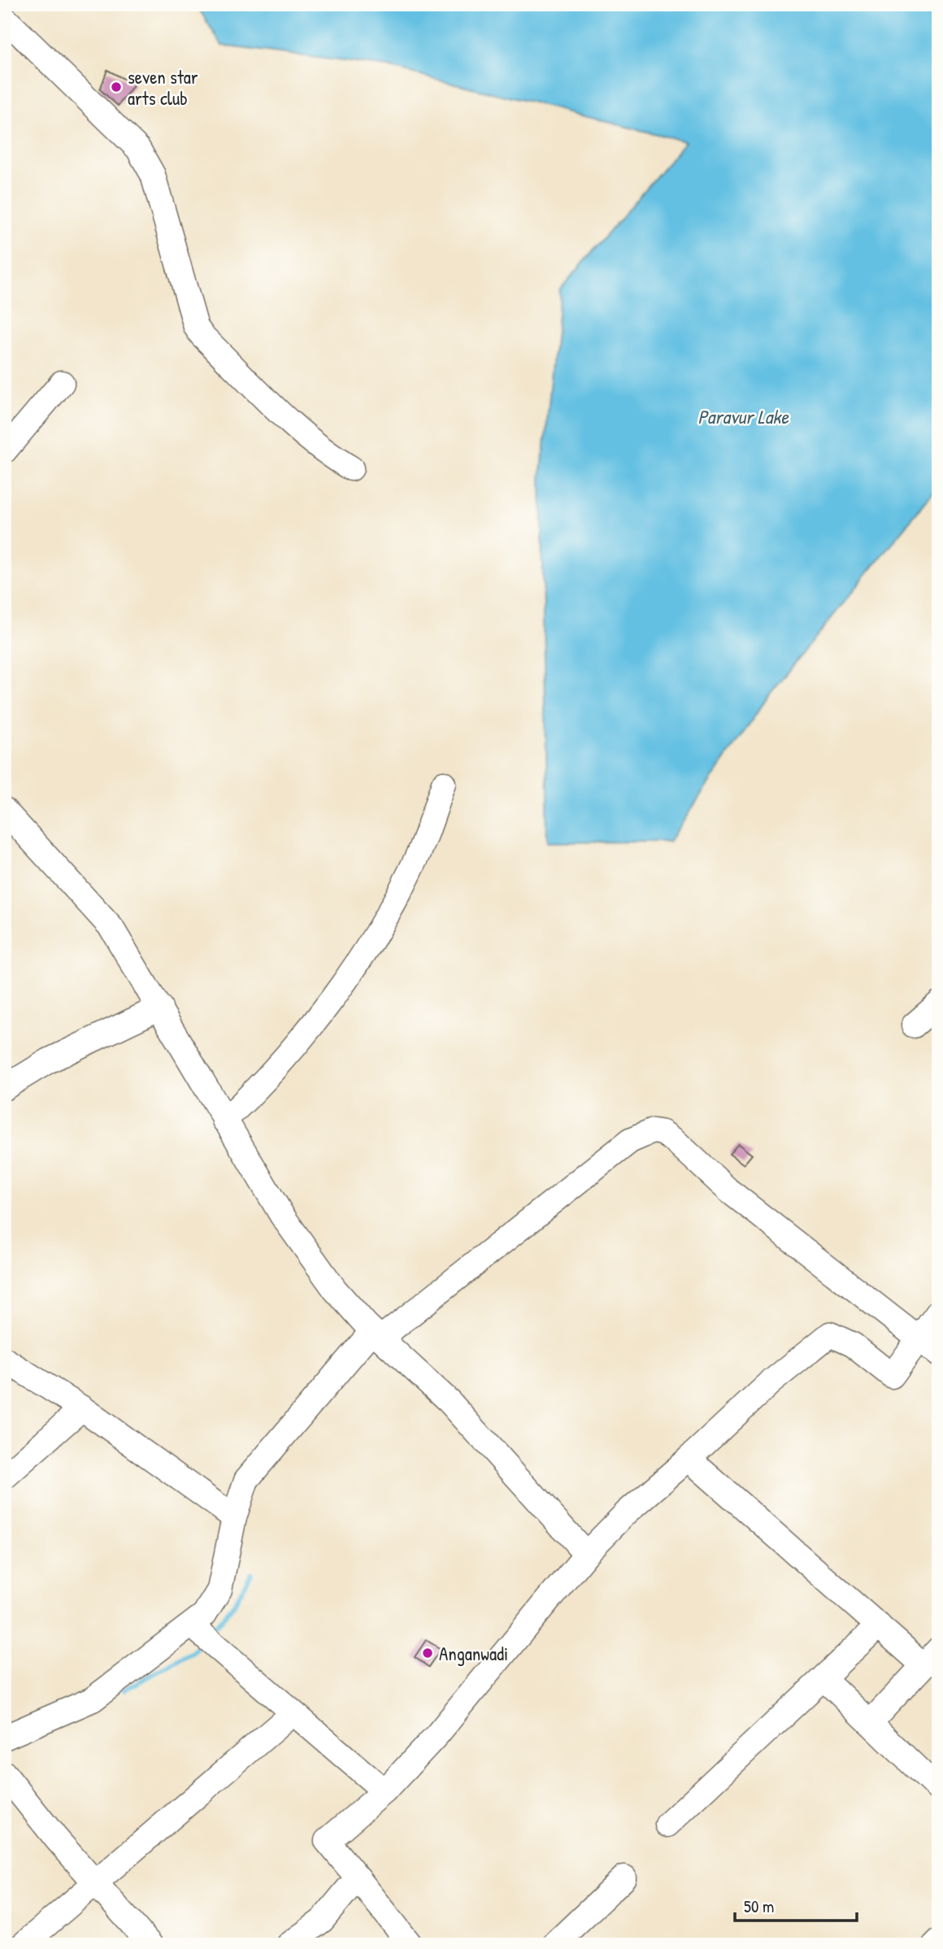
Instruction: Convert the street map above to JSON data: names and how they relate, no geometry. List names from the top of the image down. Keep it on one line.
{"water":["Paravur Lake"],"places":["seven star arts club","Anganwadi"],"scale_bar":"50 m"}
